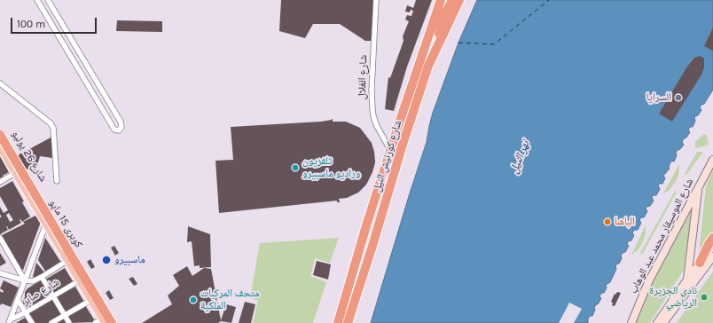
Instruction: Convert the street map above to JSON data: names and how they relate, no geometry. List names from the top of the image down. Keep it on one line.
{"streets":{"highway":["شارع كورنيش النيل","كوبرى 15 مايو"],"main road":["شارع 26 يوليو"],"street":["شارع الغلال","شارع الموسيقار محمد عبد الوهاب","شارع صابر"]},"crossings":[["شارع الغلال","شارع كورنيش النيل"],["شارع 26 يوليو","شارع صابر"]],"water":["نهر النيل"],"places":["السرايا","تلفزيون وراديو ماسبيرو","الباشا","ماسبيرو","نادي الجزيرة الرياضي","متحف المركبات الملكية"],"scale_bar":"100 m"}
